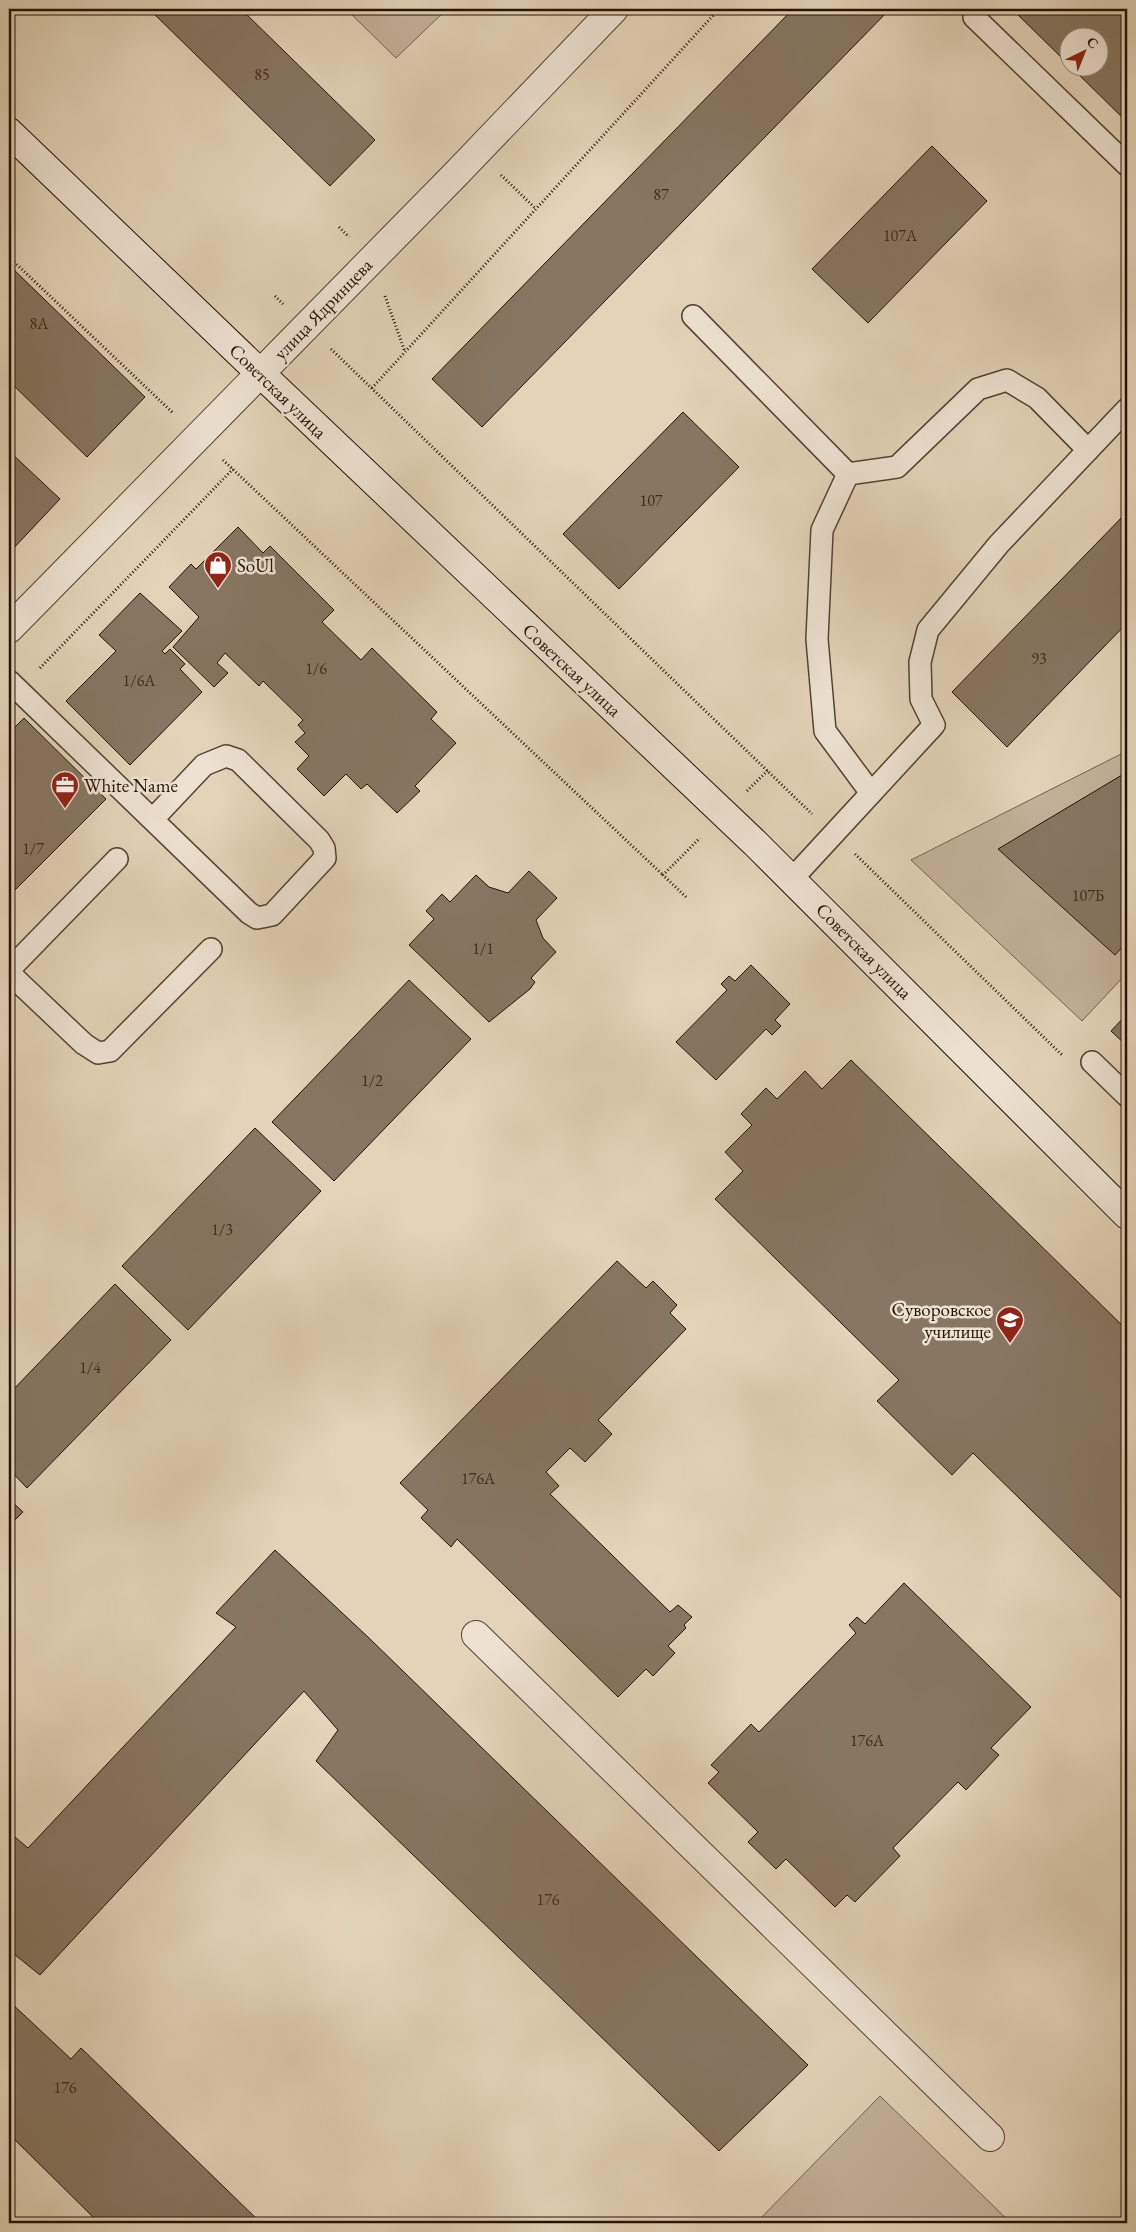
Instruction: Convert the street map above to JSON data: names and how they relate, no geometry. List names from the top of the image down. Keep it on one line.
{"streets":{"street":["улица Ядринцева","Советская улица"]},"crossings":[["улица Ядринцева","Советская улица"]],"places":{"shop":["SoUl"],"office":["White Name"],"school or university":["Суворовское училище"]},"house_numbers":["85","87","107А","8А","107","93","1/6","1/6А","1/7","107Б","1/1","1/2","1/3","1/4","176А","176А","176","176"],"north":"top right"}
